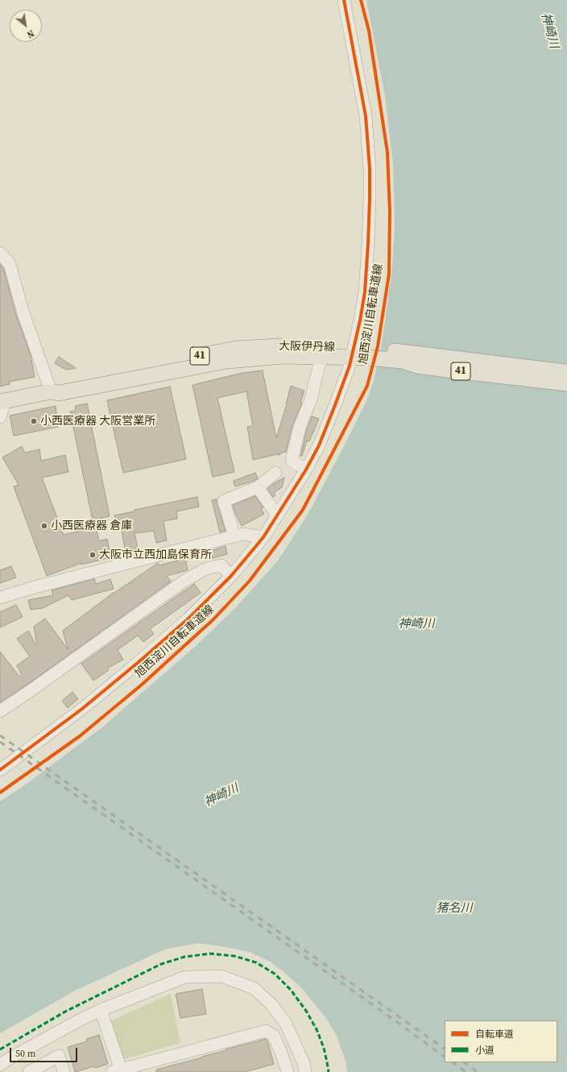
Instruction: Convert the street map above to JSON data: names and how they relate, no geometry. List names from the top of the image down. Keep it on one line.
{"streets":{"main road":["大阪伊丹線","41"],"cycle path":["旭西淀川自転車道線"]},"water":["神崎川","猪名川"],"places":["小西医療器 大阪営業所","小西医療器 倉庫","大阪市立西加島保育所"],"legend":["自転車道","小道"],"scale_bar":"50 m","north":"bottom right"}
